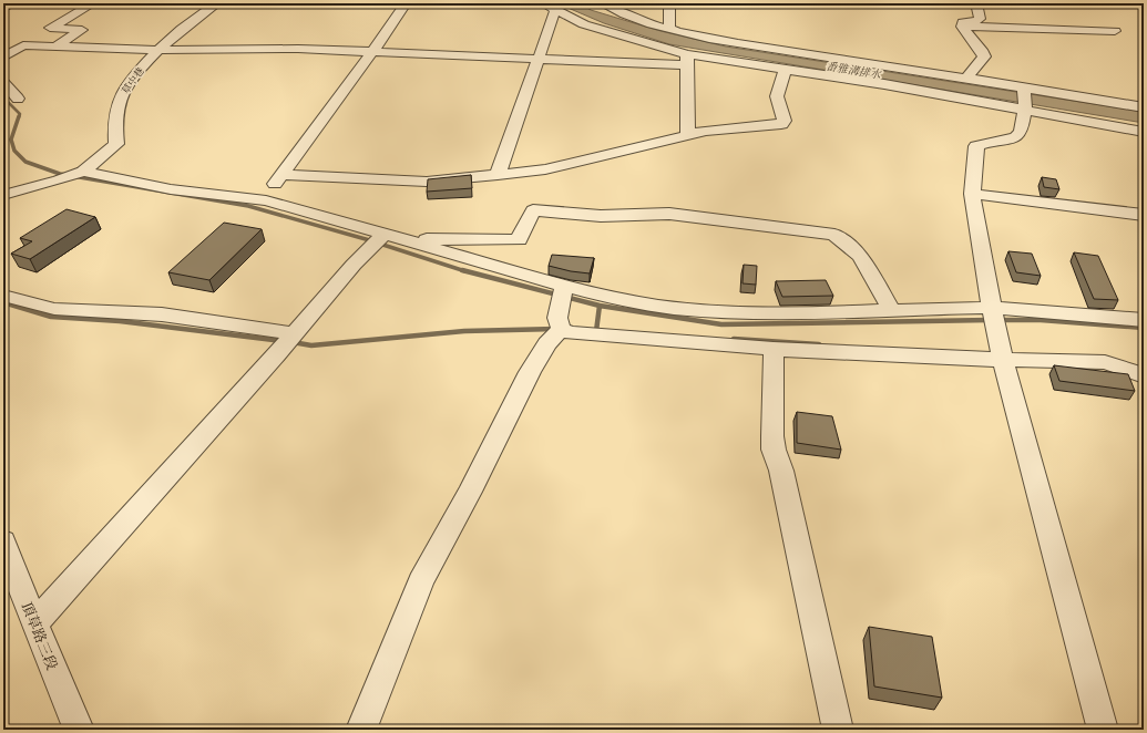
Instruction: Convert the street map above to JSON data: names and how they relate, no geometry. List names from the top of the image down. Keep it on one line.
{"streets":{"street":["草中巷","頂草路三段"]},"water":["番雅溝排水"]}
